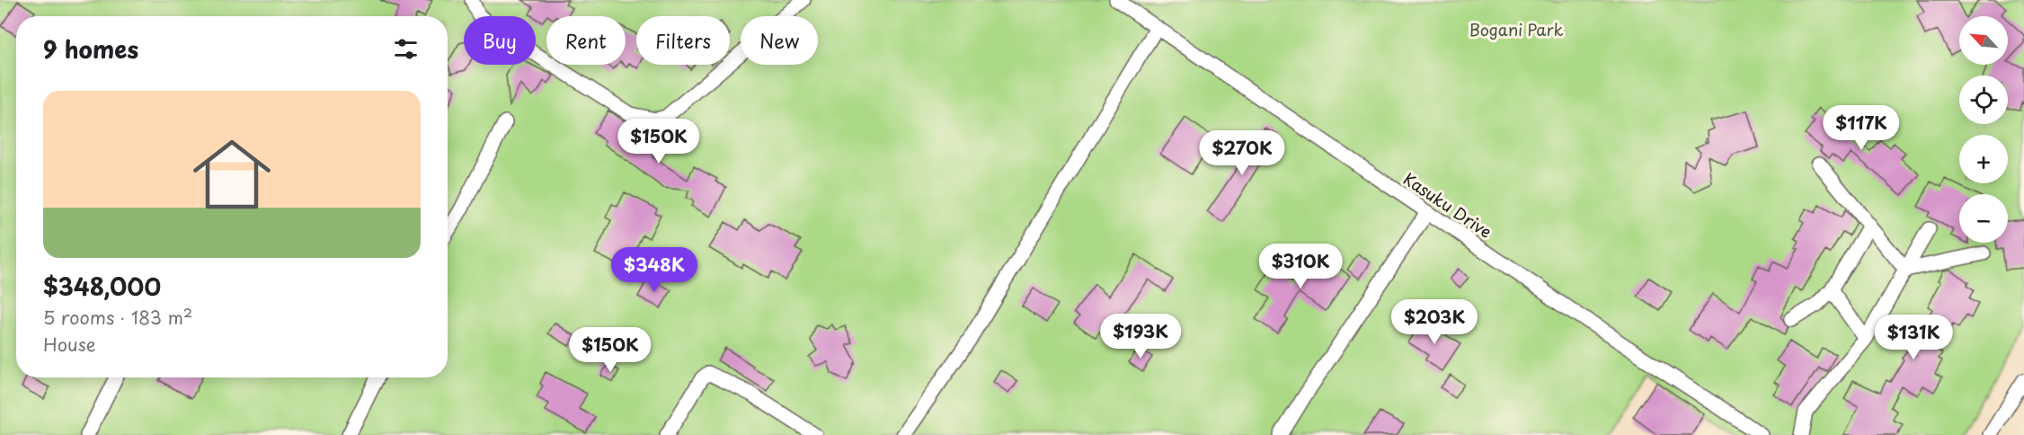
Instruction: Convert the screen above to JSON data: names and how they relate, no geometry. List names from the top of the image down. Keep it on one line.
{"streets":{"street":["Kasuku Drive"]},"parks":["Bogani Park"],"north":"top left","page":{"map_buttons":["+","−"],"chip":["Buy","Rent","Filters","New"],"heading":"9 homes","list":[{"name":"$348,000","note":"5 rooms · 183 m² · House"}],"price":["$117K","$150K","$270K","$310K","$348K","$203K","$193K","$131K","$150K"]}}
